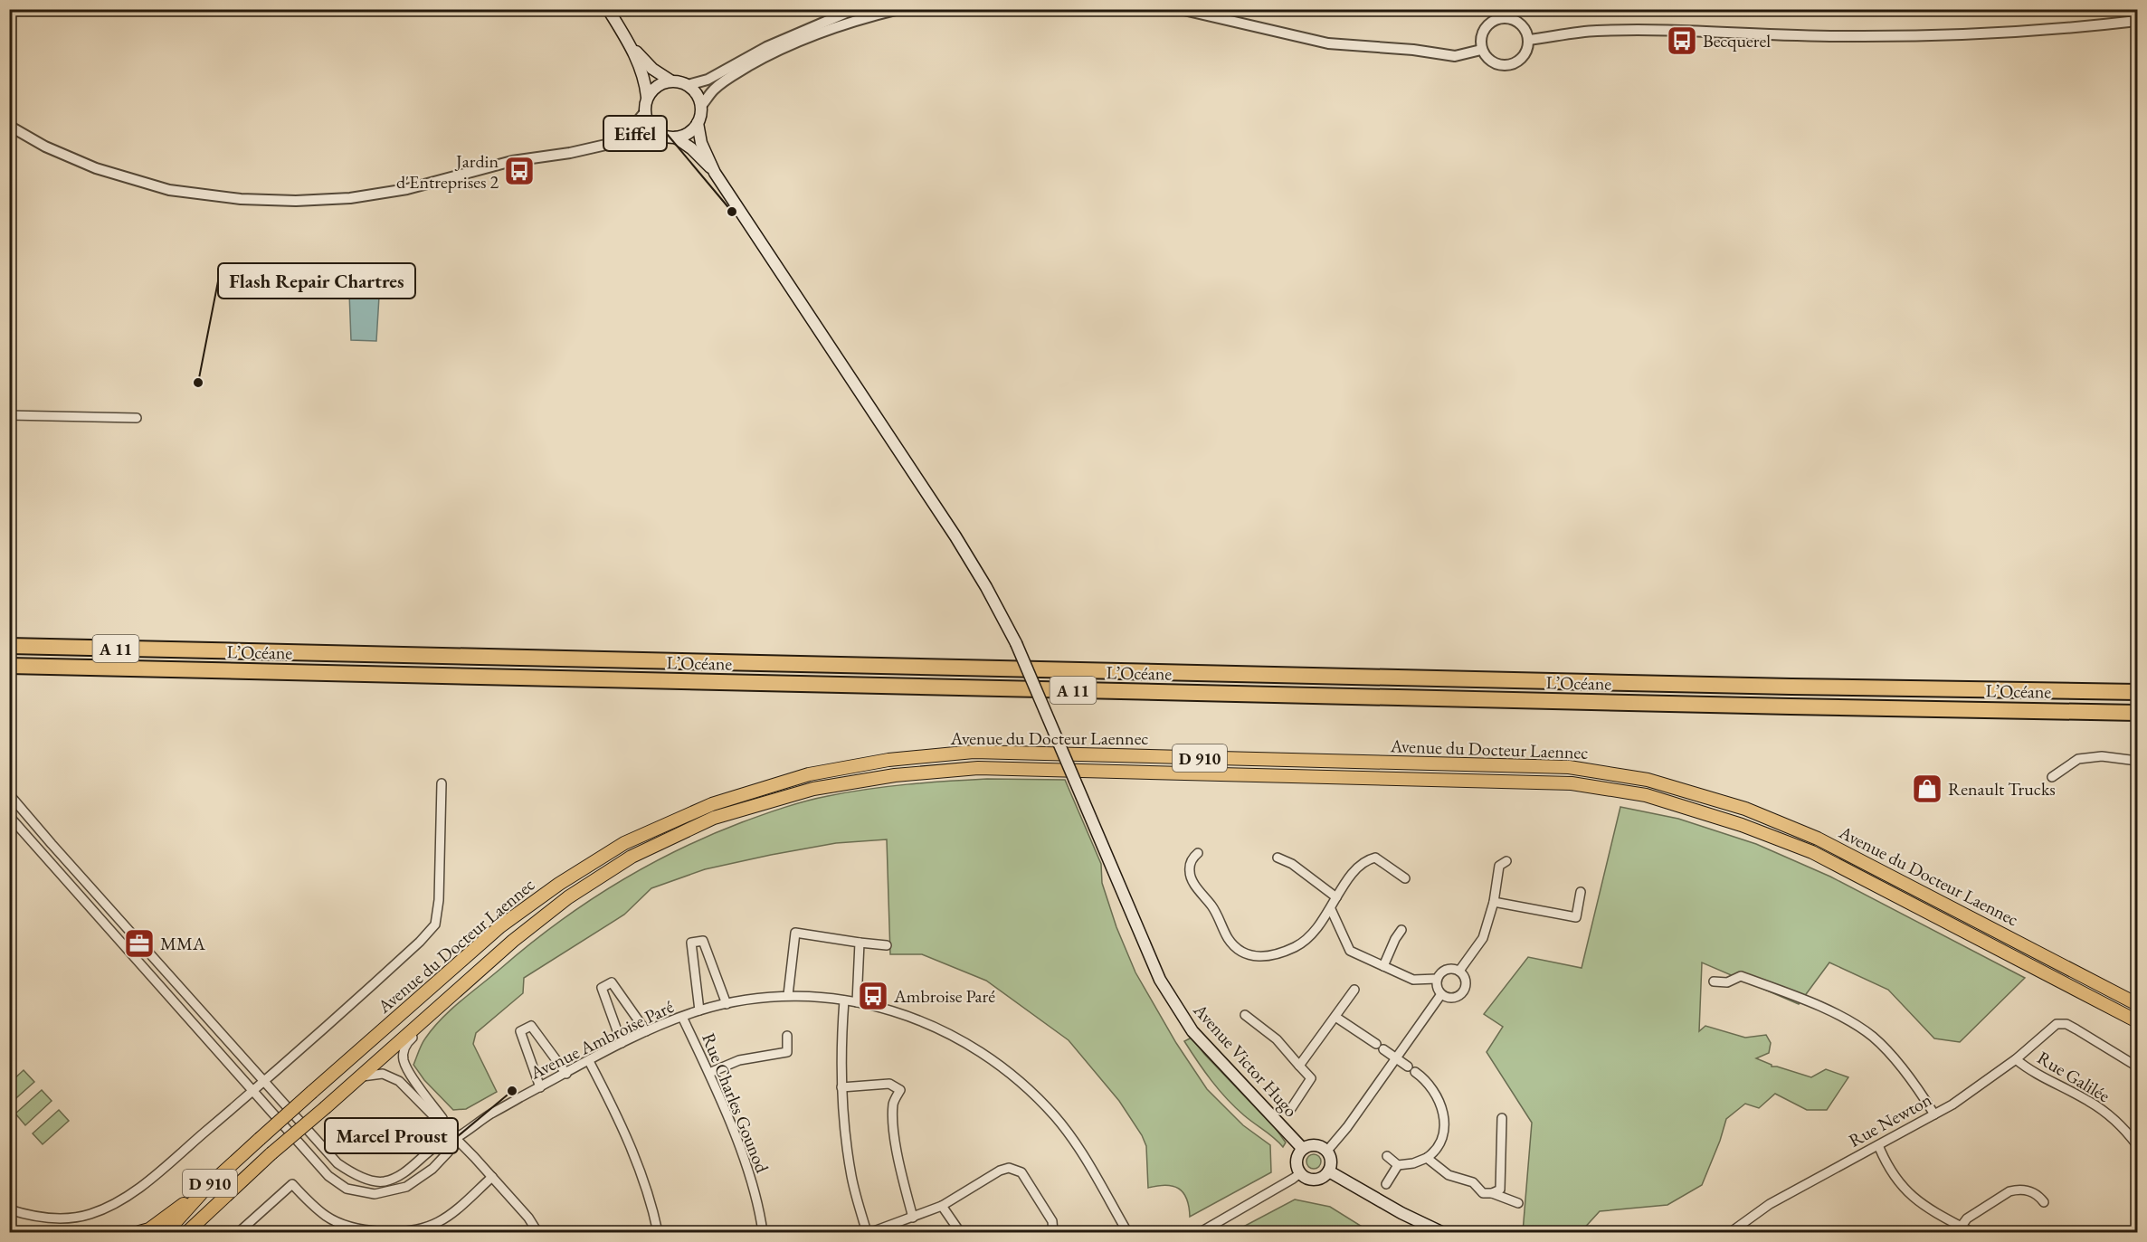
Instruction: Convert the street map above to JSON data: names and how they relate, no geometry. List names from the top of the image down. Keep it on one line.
{"streets":{"highway":["A 11","L’Océane"],"main road":["Avenue du Docteur Laennec","D 910","Avenue Victor Hugo"],"street":["Avenue Ambroise Paré","Rue Galilée","Rue Charles Gounod","Rue Newton"]},"crossings":[["Avenue du Docteur Laennec","D 910"],["Avenue Ambroise Paré","Rue Charles Gounod"],["Rue Galilée","Rue Newton"]],"places":{"bus stop":["Becquerel","Jardin d'Entreprises 2","Ambroise Paré"],"other":["Eiffel","Flash Repair Chartres","Marcel Proust"],"shop":["Renault Trucks"],"office":["MMA"]}}
